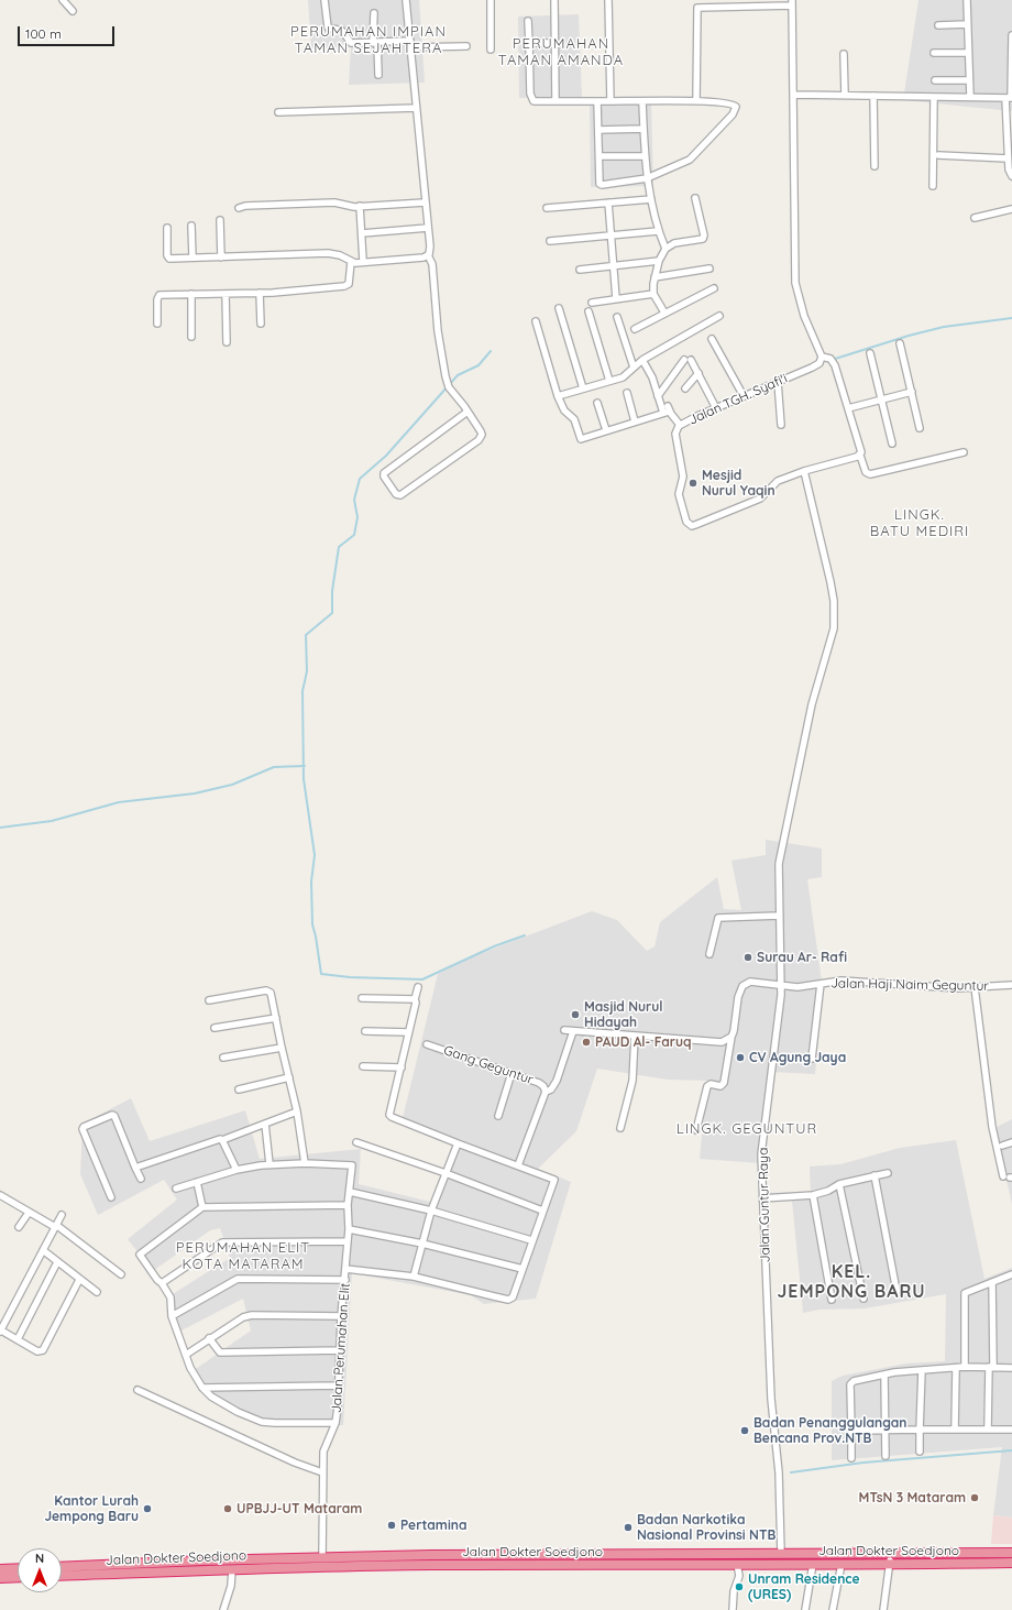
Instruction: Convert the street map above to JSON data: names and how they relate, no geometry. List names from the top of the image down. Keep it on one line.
{"streets":{"highway":["Jalan Dokter Soedjono"],"street":["Jalan TGH. Syafi'i","Jalan Haji Naim Geguntur","Gang Geguntur","Jalan Guntur Raya","Jalan Perumahan Elit"]},"crossings":[["Jalan TGH. Syafi'i","Jalan Guntur Raya"],["Jalan Haji Naim Geguntur","Jalan Guntur Raya"],["Jalan Guntur Raya","Jalan Dokter Soedjono"],["Jalan Perumahan Elit","Jalan Dokter Soedjono"]],"districts":["PERUMAHAN IMPIAN TAMAN SEJAHTERA","PERUMAHAN TAMAN AMANDA","LINGK. BATU MEDIRI","LINGK. GEGUNTUR","PERUMAHAN ELIT KOTA MATARAM","KEL. JEMPONG BARU"],"places":["Mesjid Nurul Yaqin","Surau Ar- Rafi","Masjid Nurul Hidayah","PAUD Al- Faruq","CV Agung Jaya","Badan Penanggulangan Bencana Prov.NTB","MTsN 3 Mataram","Kantor Lurah Jempong Baru","UPBJJ-UT Mataram","Pertamina","Badan Narkotika Nasional Provinsi NTB","Unram Residence (URES)"],"scale_bar":"100 m","north":"top"}
